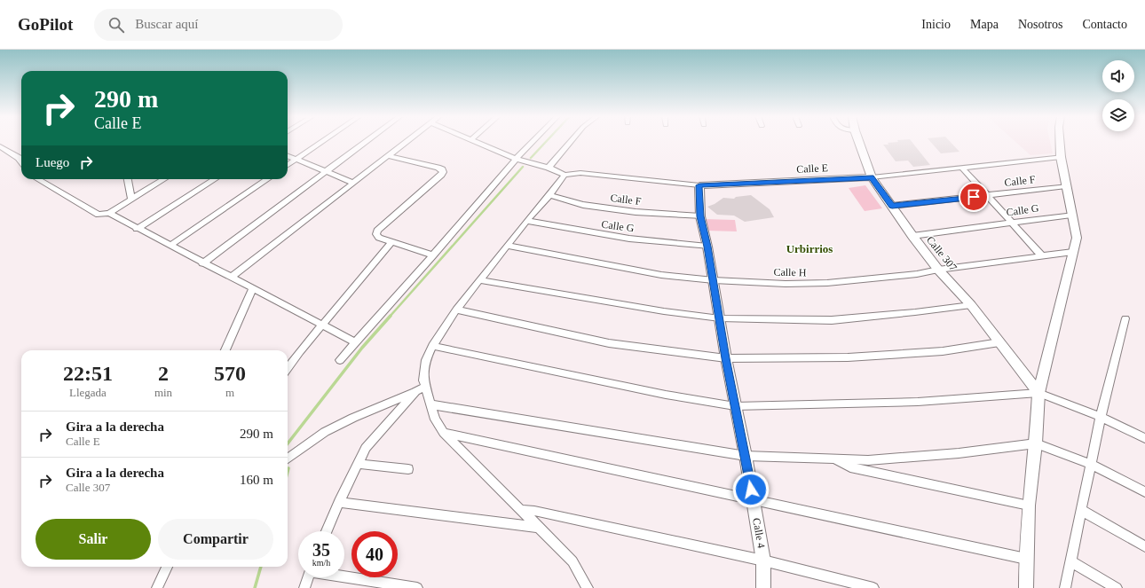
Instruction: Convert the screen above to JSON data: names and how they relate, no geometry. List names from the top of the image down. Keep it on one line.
{"streets":{"street":["Calle E","Calle F","Calle G","Calle 307","Calle H","Calle 4"]},"crossings":[["Calle E","Calle 307"],["Calle E","Calle 4"],["Calle F","Calle 307"],["Calle F","Calle 4"],["Calle G","Calle 307"],["Calle G","Calle 4"],["Calle 307","Calle H"],["Calle H","Calle 4"]],"districts":["Urbirrios"],"page":{"header":"GoPilot","search":"Buscar aquí","nav":["Inicio","Mapa","Nosotros","Contacto"],"turn":["290 m","Calle E"],"then":"Luego","eta":["22:51","Llegada","2","min","570","m"],"list":[{"name":"Gira a la derecha","note":"Calle E","value":"290 m"},{"name":"Gira a la derecha","note":"Calle 307","value":"160 m"}],"buttons":["Salir","Compartir"],"speed":"35 km/h","limit":"40"}}
